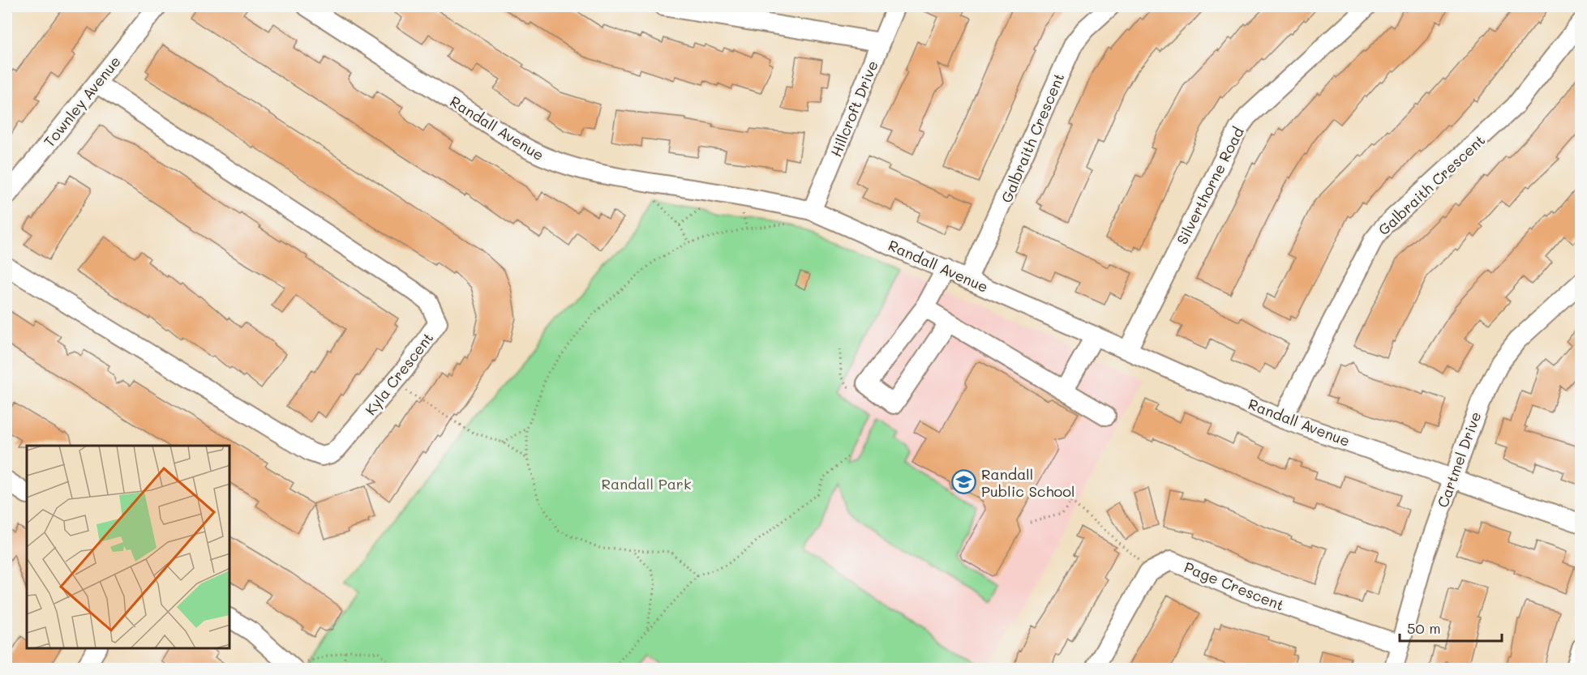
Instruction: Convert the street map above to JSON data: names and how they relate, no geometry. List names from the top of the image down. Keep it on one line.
{"streets":{"street":["Townley Avenue","Hillcroft Drive","Randall Avenue","Galbraith Crescent","Silverthorne Road","Kyla Crescent","Cartmel Drive","Page Crescent"]},"crossings":[["Townley Avenue","Kyla Crescent"],["Hillcroft Drive","Randall Avenue"],["Randall Avenue","Galbraith Crescent"],["Randall Avenue","Silverthorne Road"],["Randall Avenue","Cartmel Drive"],["Cartmel Drive","Page Crescent"]],"parks":["Randall Park"],"places":{"school or university":["Randall Public School"]},"scale_bar":"50 m"}
